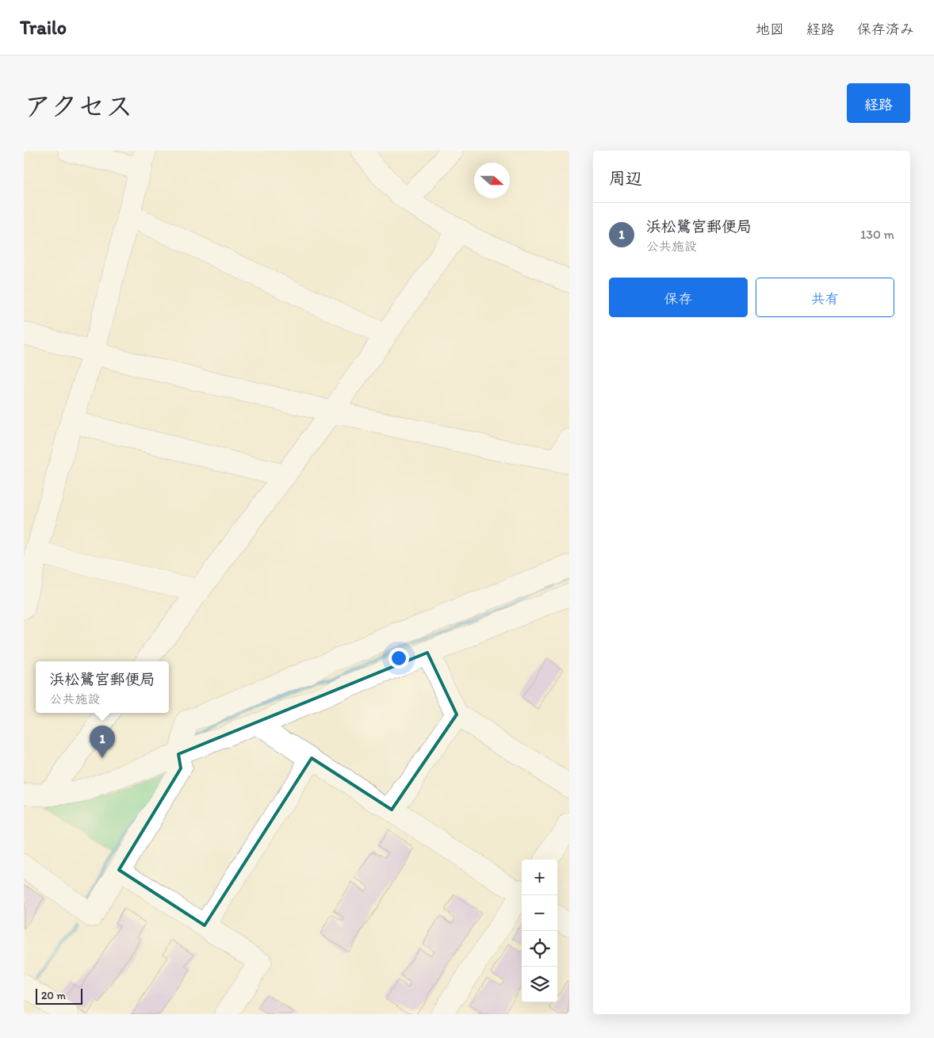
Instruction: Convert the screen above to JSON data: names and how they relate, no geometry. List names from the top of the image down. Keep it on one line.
{"scale_bar":"20 m","north":"right","page":{"header":"Trailo","nav":["地図","経路","保存済み"],"title":"アクセス","buttons":["経路",["保存","共有"]],"heading":"周辺","list":[{"mark":"1","name":"浜松鷺宮郵便局","note":"公共施設","value":"130 m"}],"popup":["浜松鷺宮郵便局","公共施設"],"pins":"1","map_buttons":["+","−"],"scale":"20 m"}}
